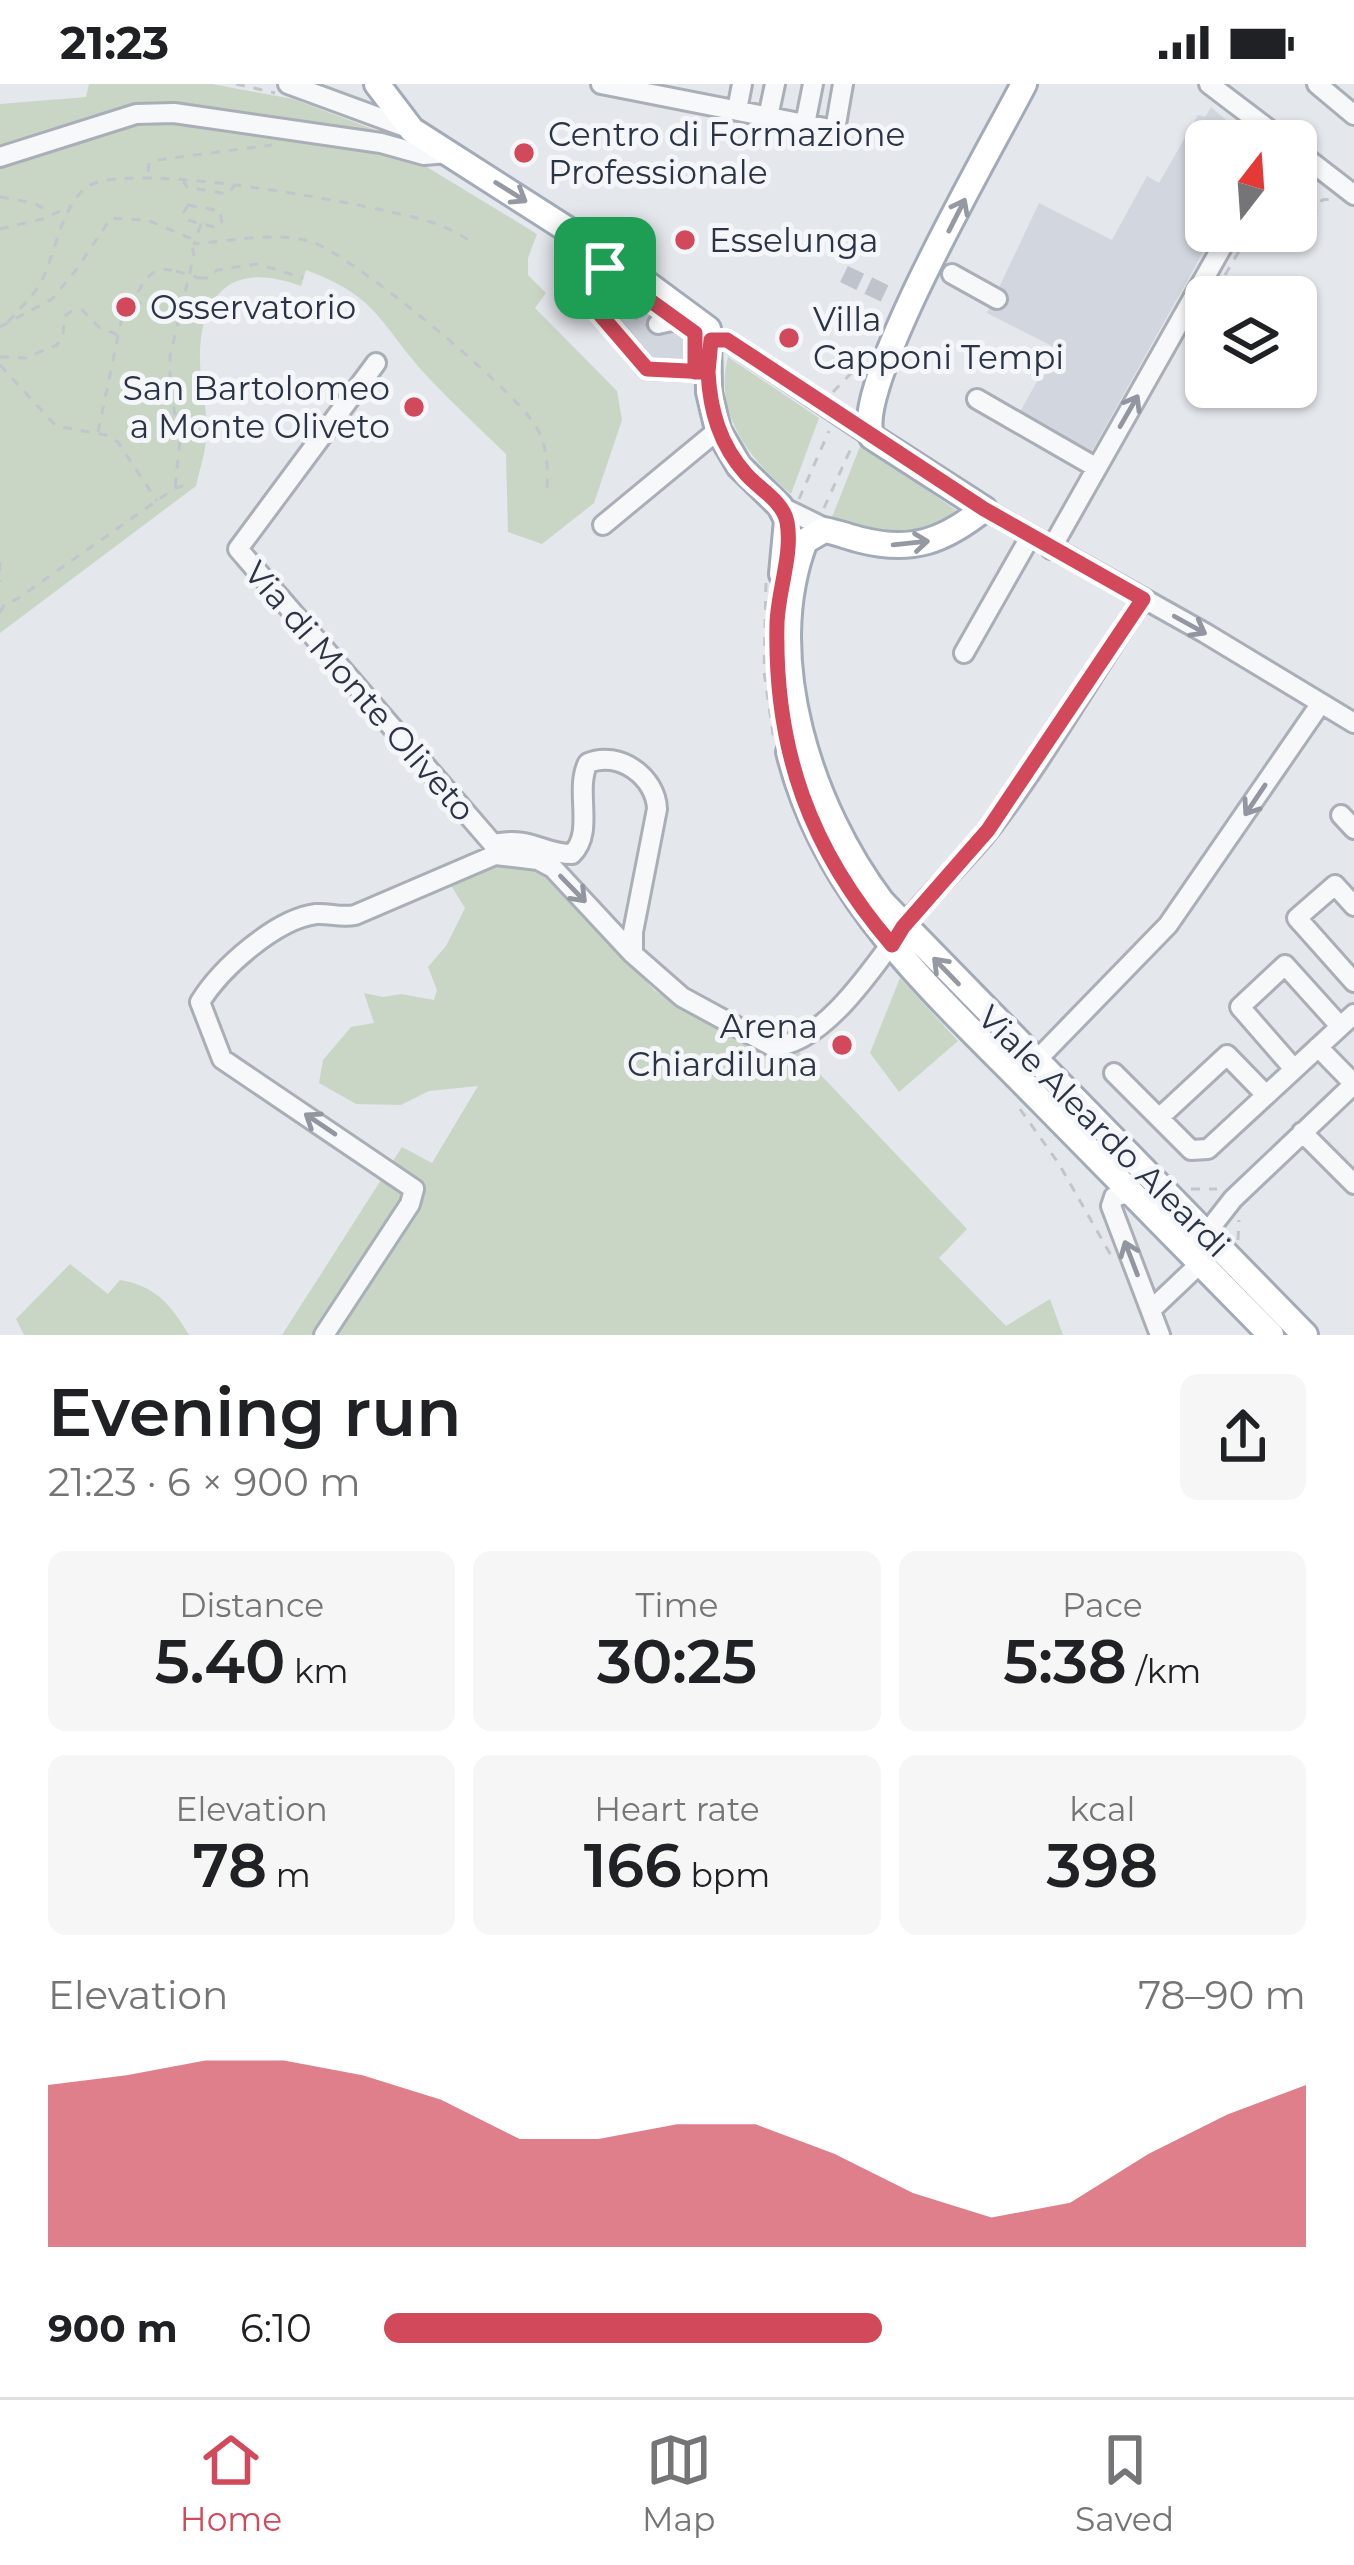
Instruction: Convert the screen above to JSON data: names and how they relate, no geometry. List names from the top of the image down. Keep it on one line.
{"streets":{"main road":["Viale Aleardo Aleardi"],"street":["Via di Monte Oliveto"]},"crossings":[["Via di Monte Oliveto","Viale Aleardo Aleardi"]],"places":["Centro di Formazione Professionale","Esselunga","Osservatorio","Villa Capponi Tempi","San Bartolomeo a Monte Oliveto","Arena Chiardiluna"],"north":"top","page":{"status":"21:23","heading":["Evening run","21:23 · 6 × 900 m"],"stats":[["Distance","5.40 km"],["Time","30:25"],["Pace","5:38 /km"],["Elevation","78 m"],["Heart rate","166 bpm"],["kcal","398"]],"chart":["Elevation","78–90 m"],"list":[{"name":"900 m","note":"6:10"}],"tabs":["Home","Map","Saved"]}}
